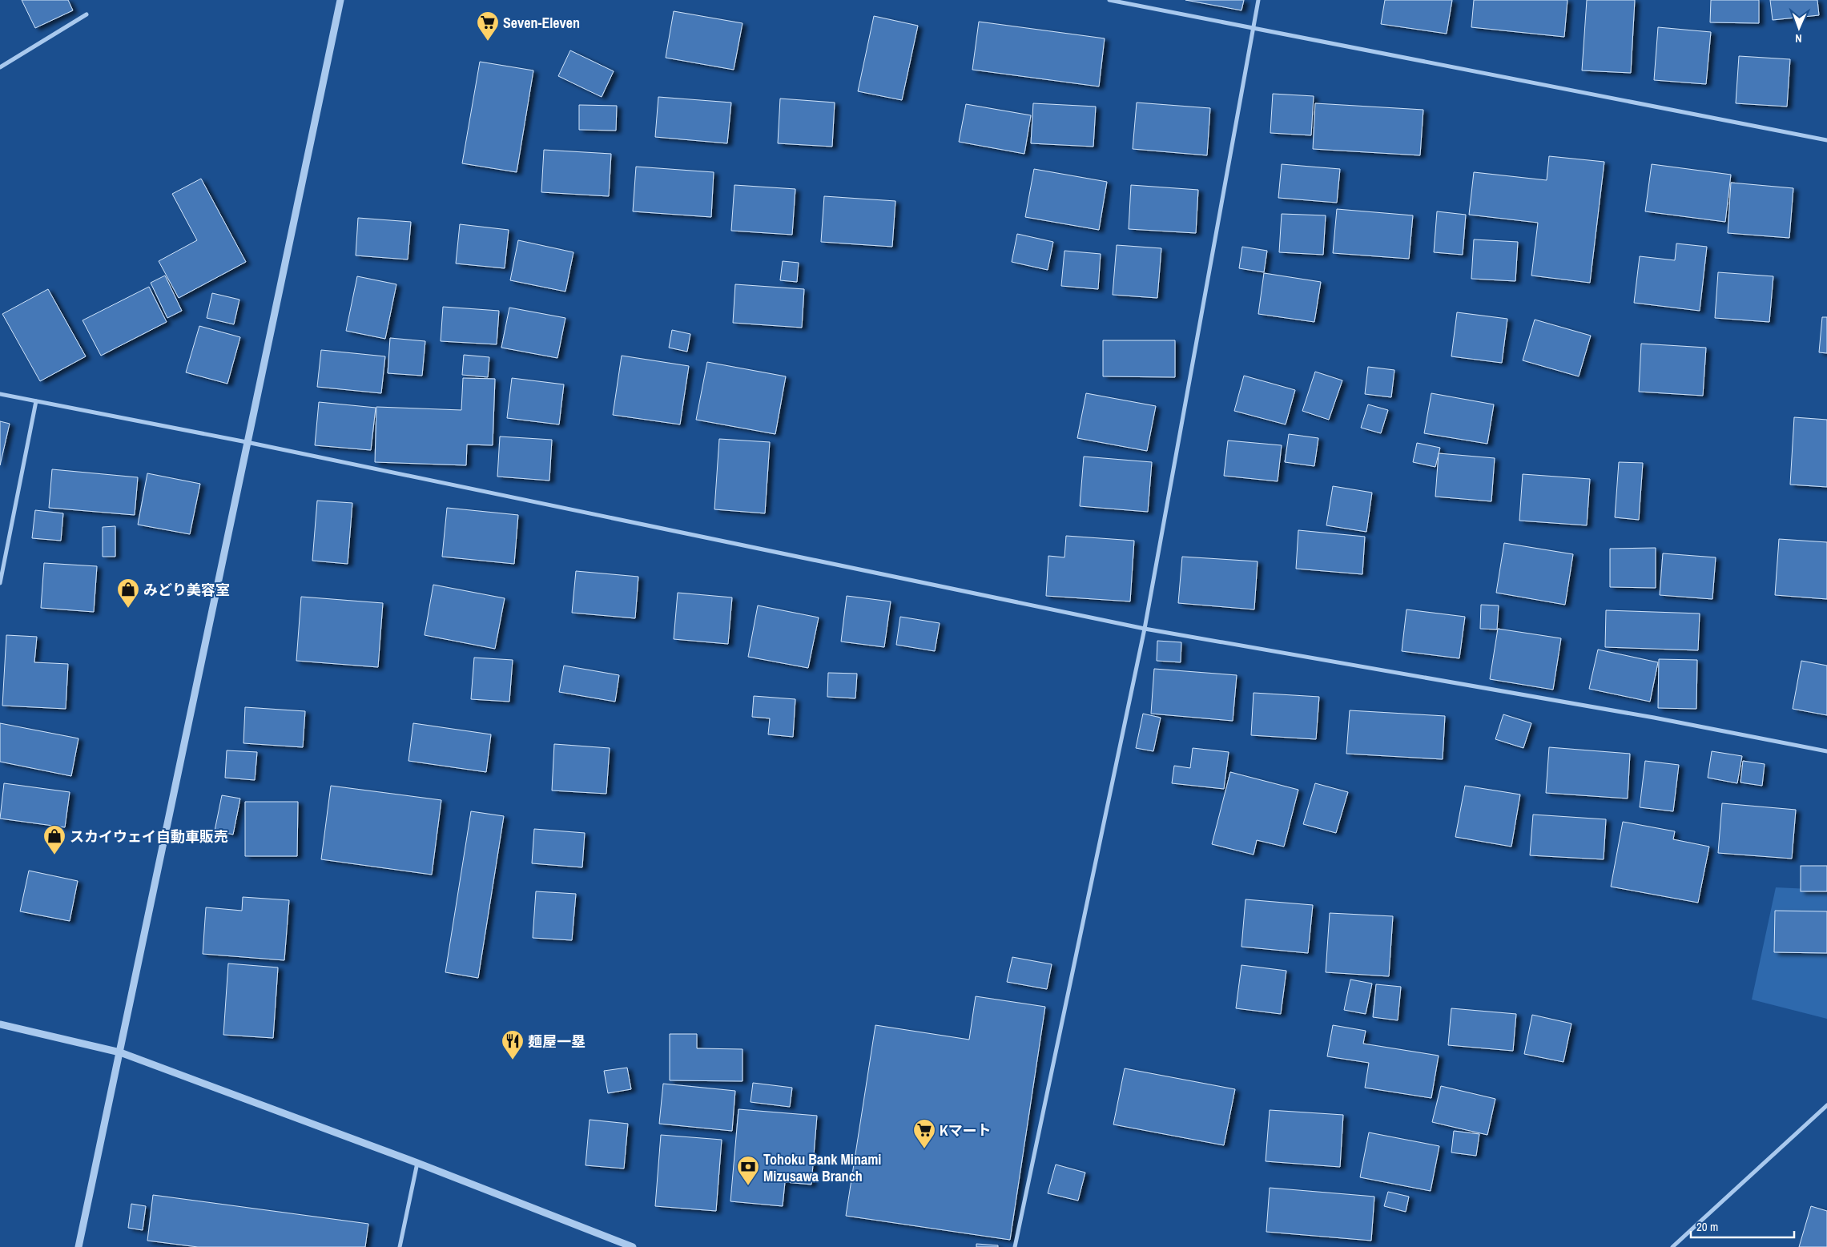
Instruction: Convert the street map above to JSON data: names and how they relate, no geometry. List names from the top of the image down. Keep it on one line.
{"places":{"supermarket":["Seven-Eleven","Kマート"],"shop":["みどり美容室","スカイウェイ自動車販売"],"restaurant":["麺屋一塁"],"bank":["Tohoku Bank Minami Mizusawa Branch"]},"scale_bar":"20 m","north":"bottom"}
